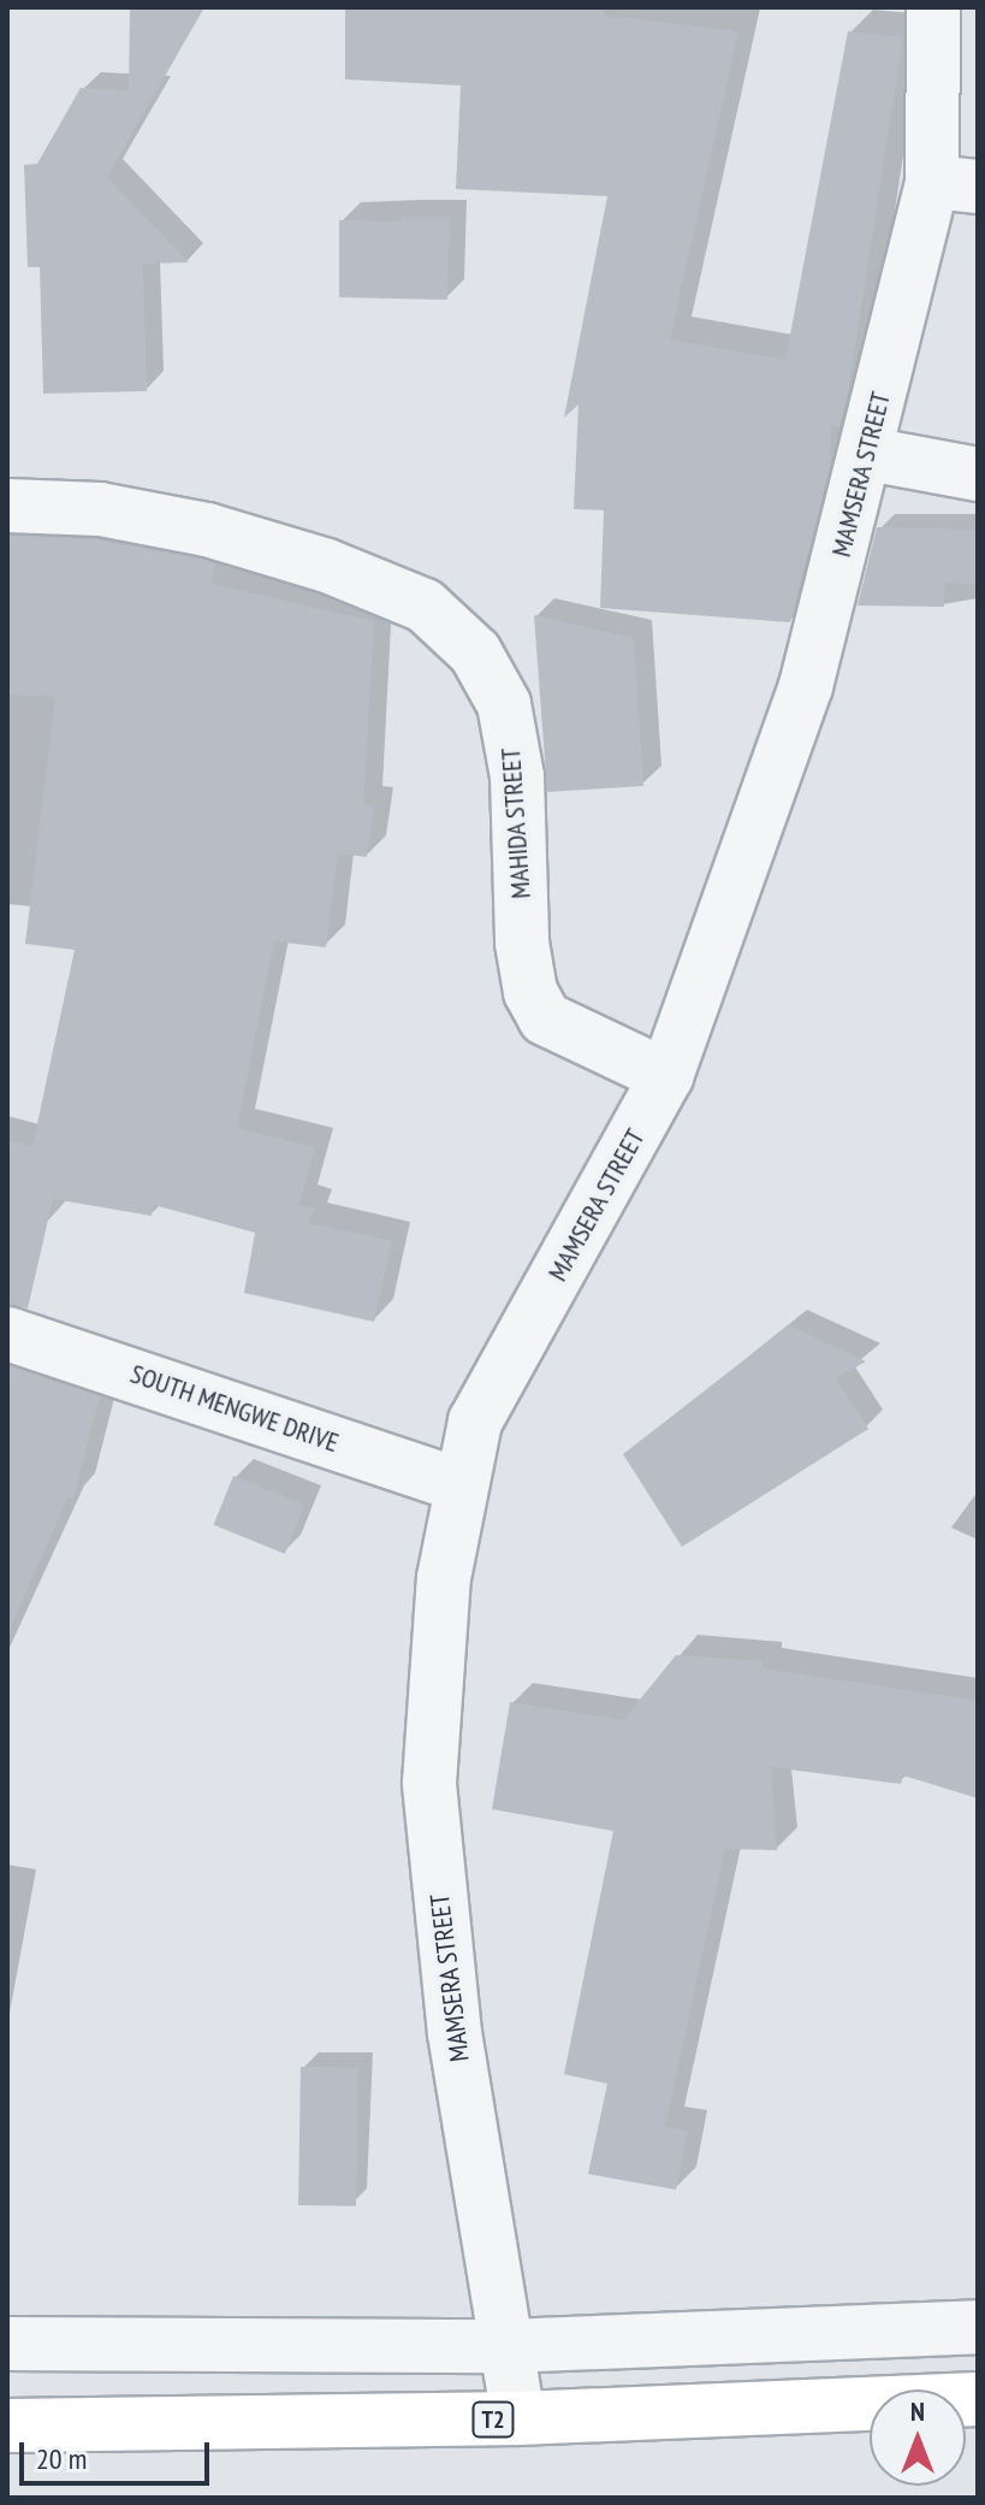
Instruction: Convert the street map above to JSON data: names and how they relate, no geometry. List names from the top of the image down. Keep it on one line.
{"streets":{"highway":["T2"],"street":["MAMSERA STREET","MAHIDA STREET","SOUTH MENGWE DRIVE"]},"crossings":[["MAMSERA STREET","MAHIDA STREET"],["MAMSERA STREET","SOUTH MENGWE DRIVE"],["MAMSERA STREET","T2"]],"scale_bar":"20 m","north":"top"}
